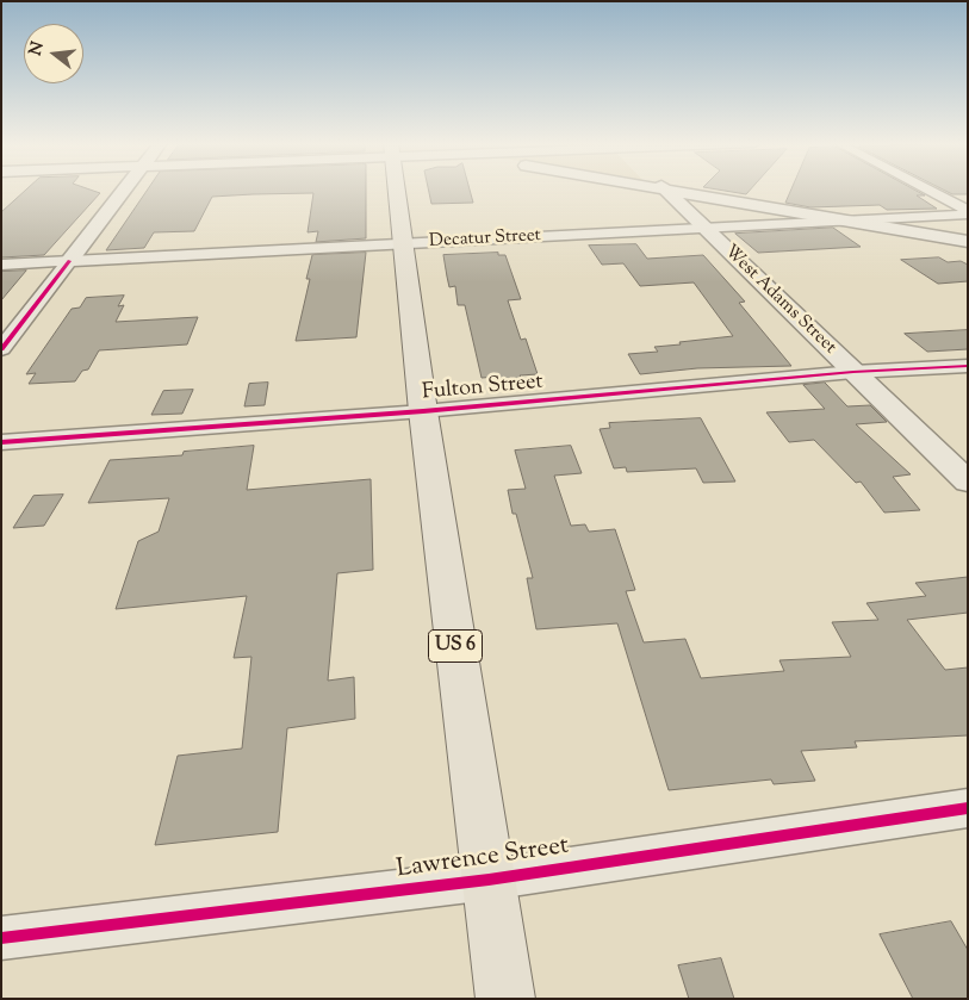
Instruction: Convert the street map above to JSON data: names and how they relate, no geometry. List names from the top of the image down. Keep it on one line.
{"streets":{"main road":["US 6"],"street":["Decatur Street","West Adams Street","Fulton Street","Lawrence Street"]},"crossings":[["Decatur Street","West Adams Street"],["Decatur Street","US 6"],["West Adams Street","Fulton Street"],["Fulton Street","US 6"],["US 6","Lawrence Street"]],"north":"left"}
